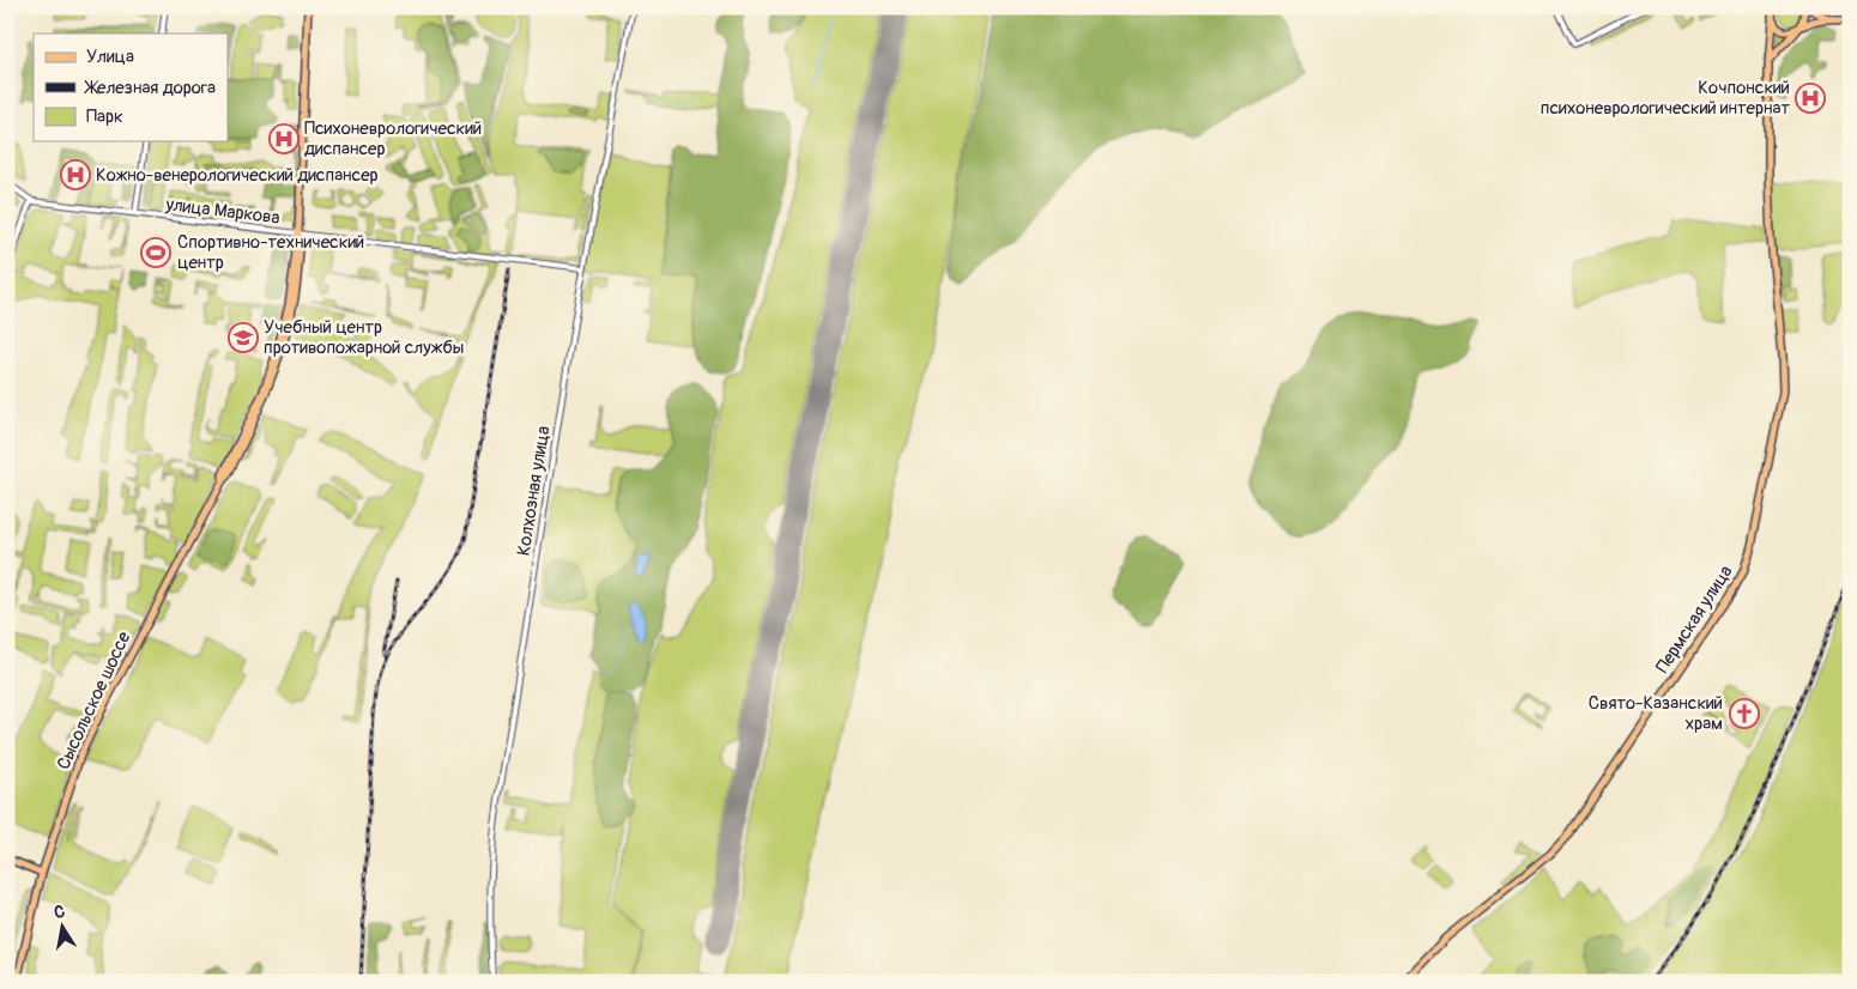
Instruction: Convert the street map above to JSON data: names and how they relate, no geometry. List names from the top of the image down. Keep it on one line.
{"streets":{"main road":["Пермская улица","Сысольское шоссе"],"street":["улица Маркова","Колхозная улица"]},"crossings":[["улица Маркова","Колхозная улица"],["улица Маркова","Сысольское шоссе"]],"places":{"hospital":["Кочпонский психоневрологический интернат","Психоневрологический диспансер","Кожно-венерологический диспансер"],"sports":["Спортивно-технический центр"],"school or university":["Учебный центр противопожарной службы"],"church":["Свято-Казанский храм"]},"legend":["Улица","Железная дорога","Парк"],"north":"top"}
